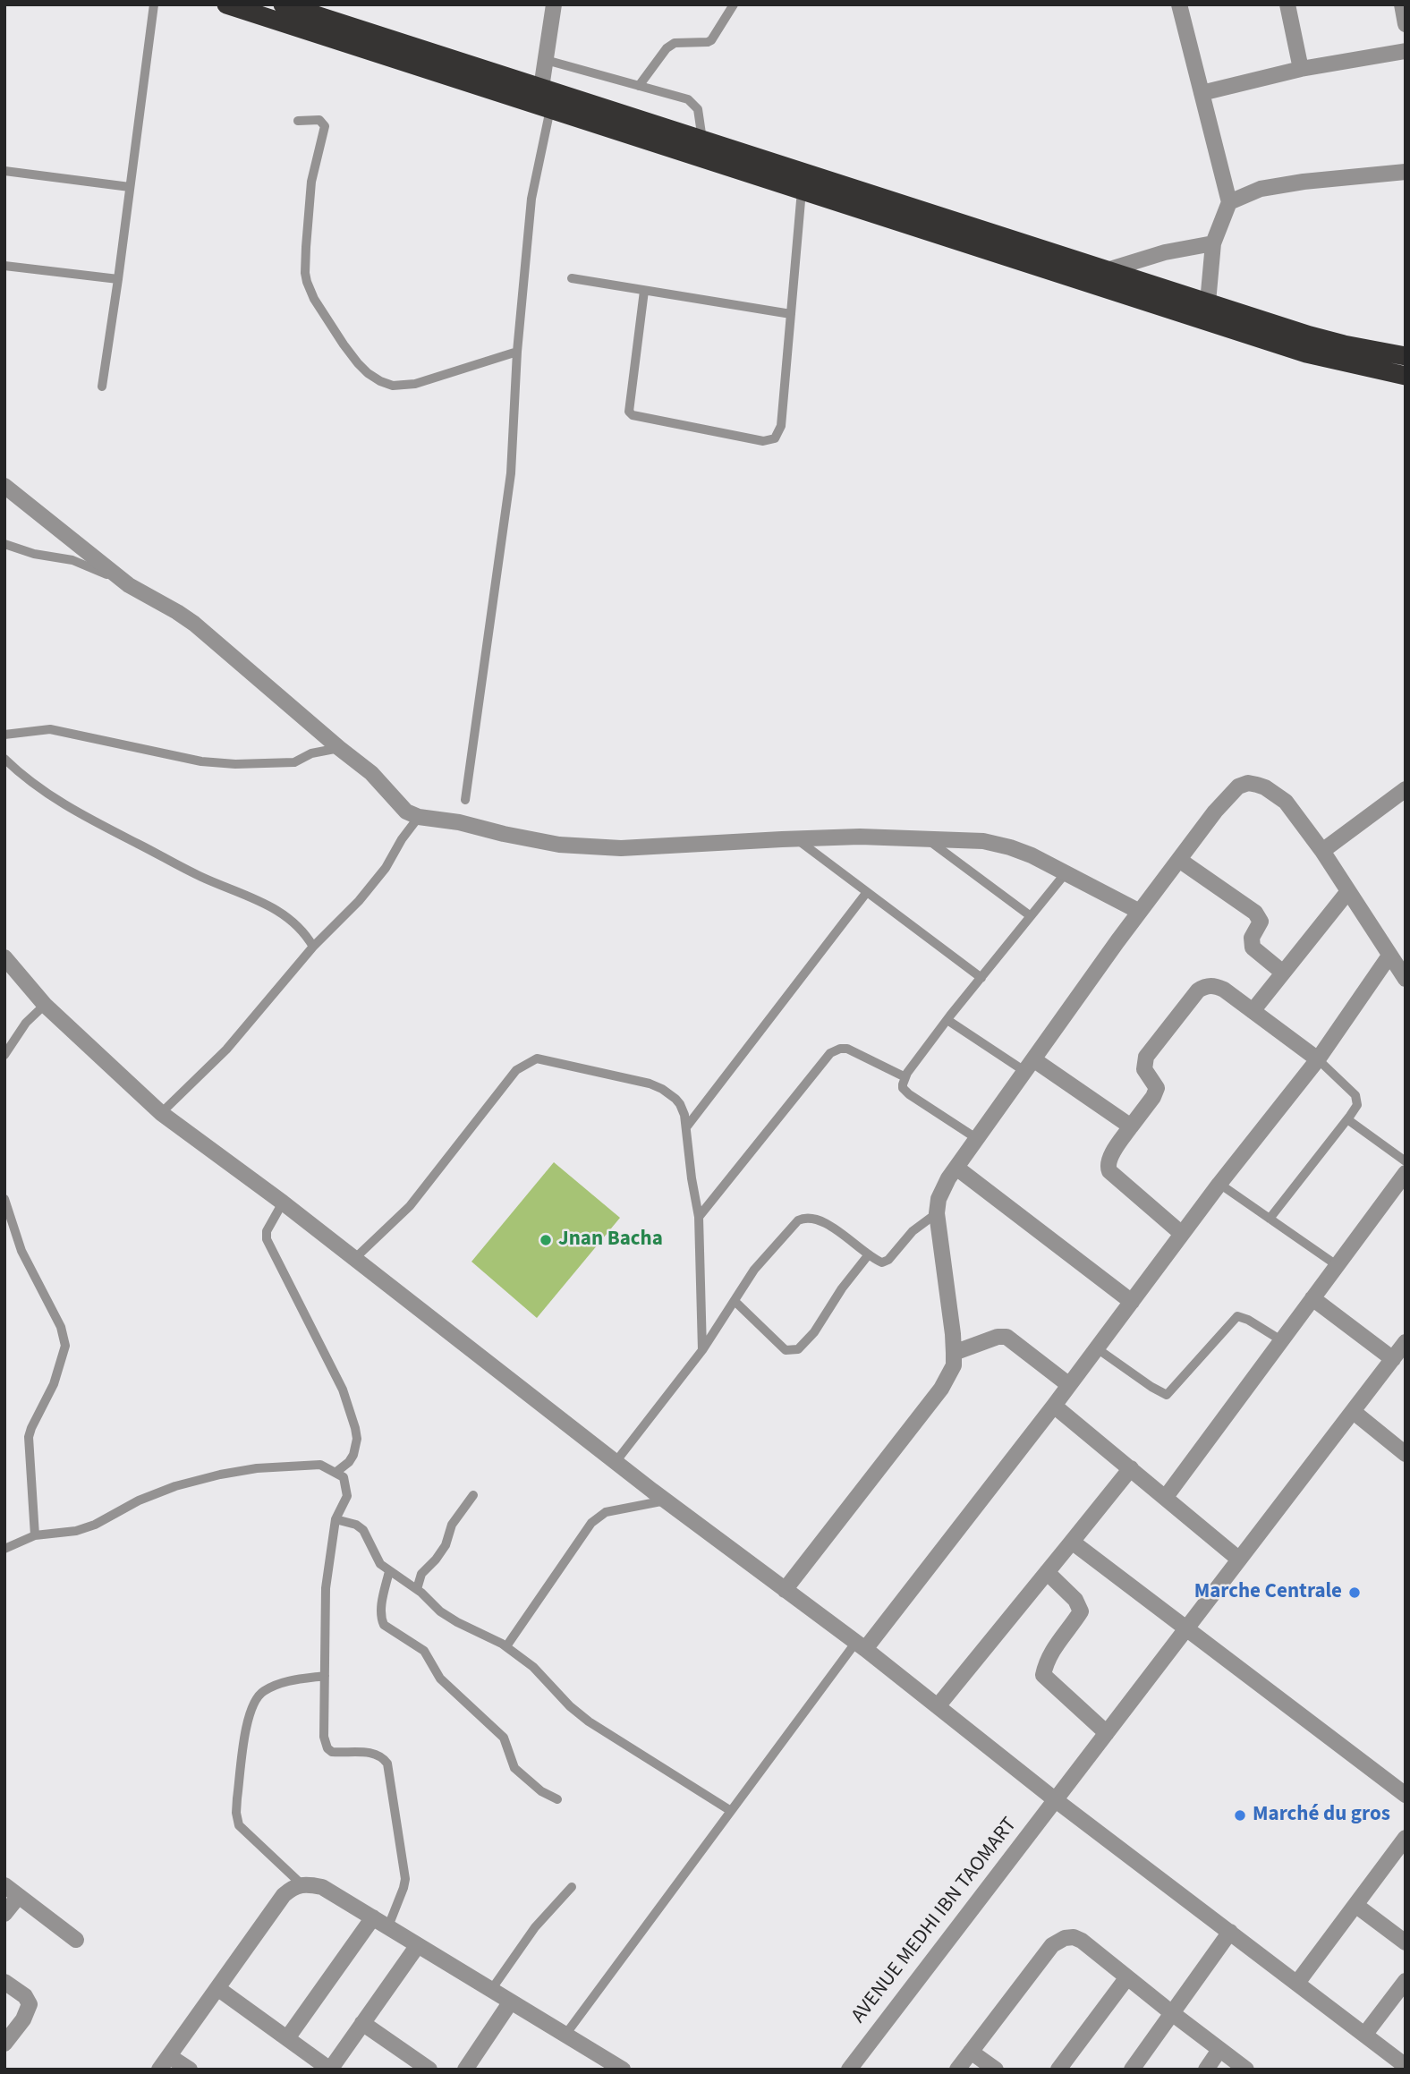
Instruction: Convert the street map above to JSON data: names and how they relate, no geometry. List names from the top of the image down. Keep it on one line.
{"streets":{"street":["AVENUE MEDHI IBN TAOMART"]},"places":["Jnan Bacha","Marche Centrale","Marché du gros"]}
